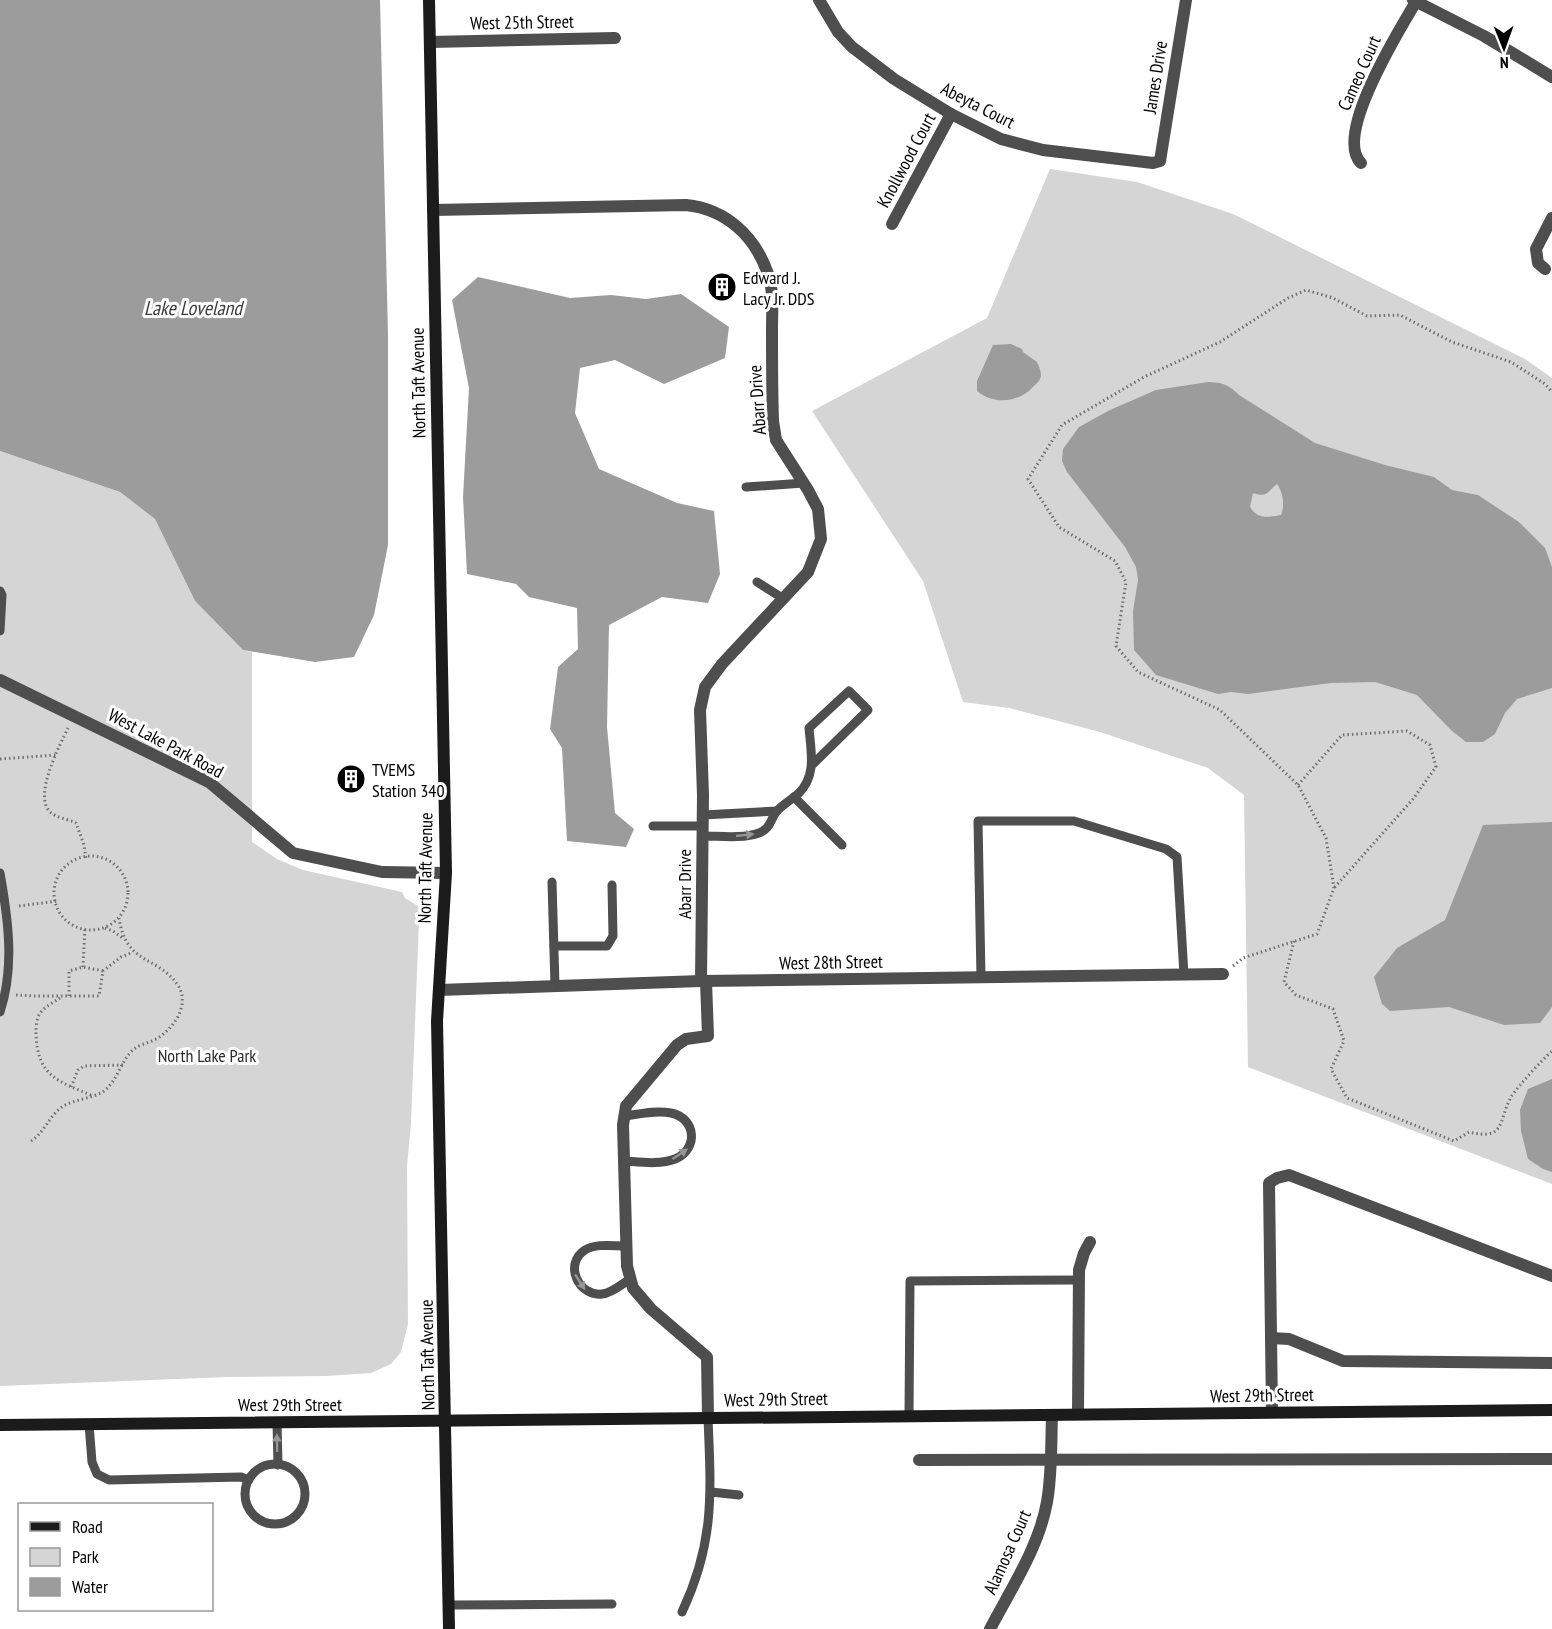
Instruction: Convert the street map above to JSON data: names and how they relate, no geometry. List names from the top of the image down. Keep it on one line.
{"streets":{"main road":["North Taft Avenue","West 29th Street"],"street":["West 25th Street","Cameo Court","James Drive","Abeyta Court","Knollwood Court","Abarr Drive","West Lake Park Road","West 28th Street","Alamosa Court"]},"crossings":[["West 25th Street","North Taft Avenue"],["James Drive","Abeyta Court"],["Abeyta Court","Knollwood Court"],["North Taft Avenue","Abarr Drive"],["North Taft Avenue","West Lake Park Road"],["North Taft Avenue","West 28th Street"],["North Taft Avenue","West 29th Street"],["Abarr Drive","West 28th Street"],["West 29th Street","Alamosa Court"]],"water":["Lake Loveland"],"parks":["North Lake Park"],"places":{"building":["Edward J. Lacy Jr. DDS","TVEMS Station 340"]},"legend":["Road","Park","Water"],"north":"bottom"}
